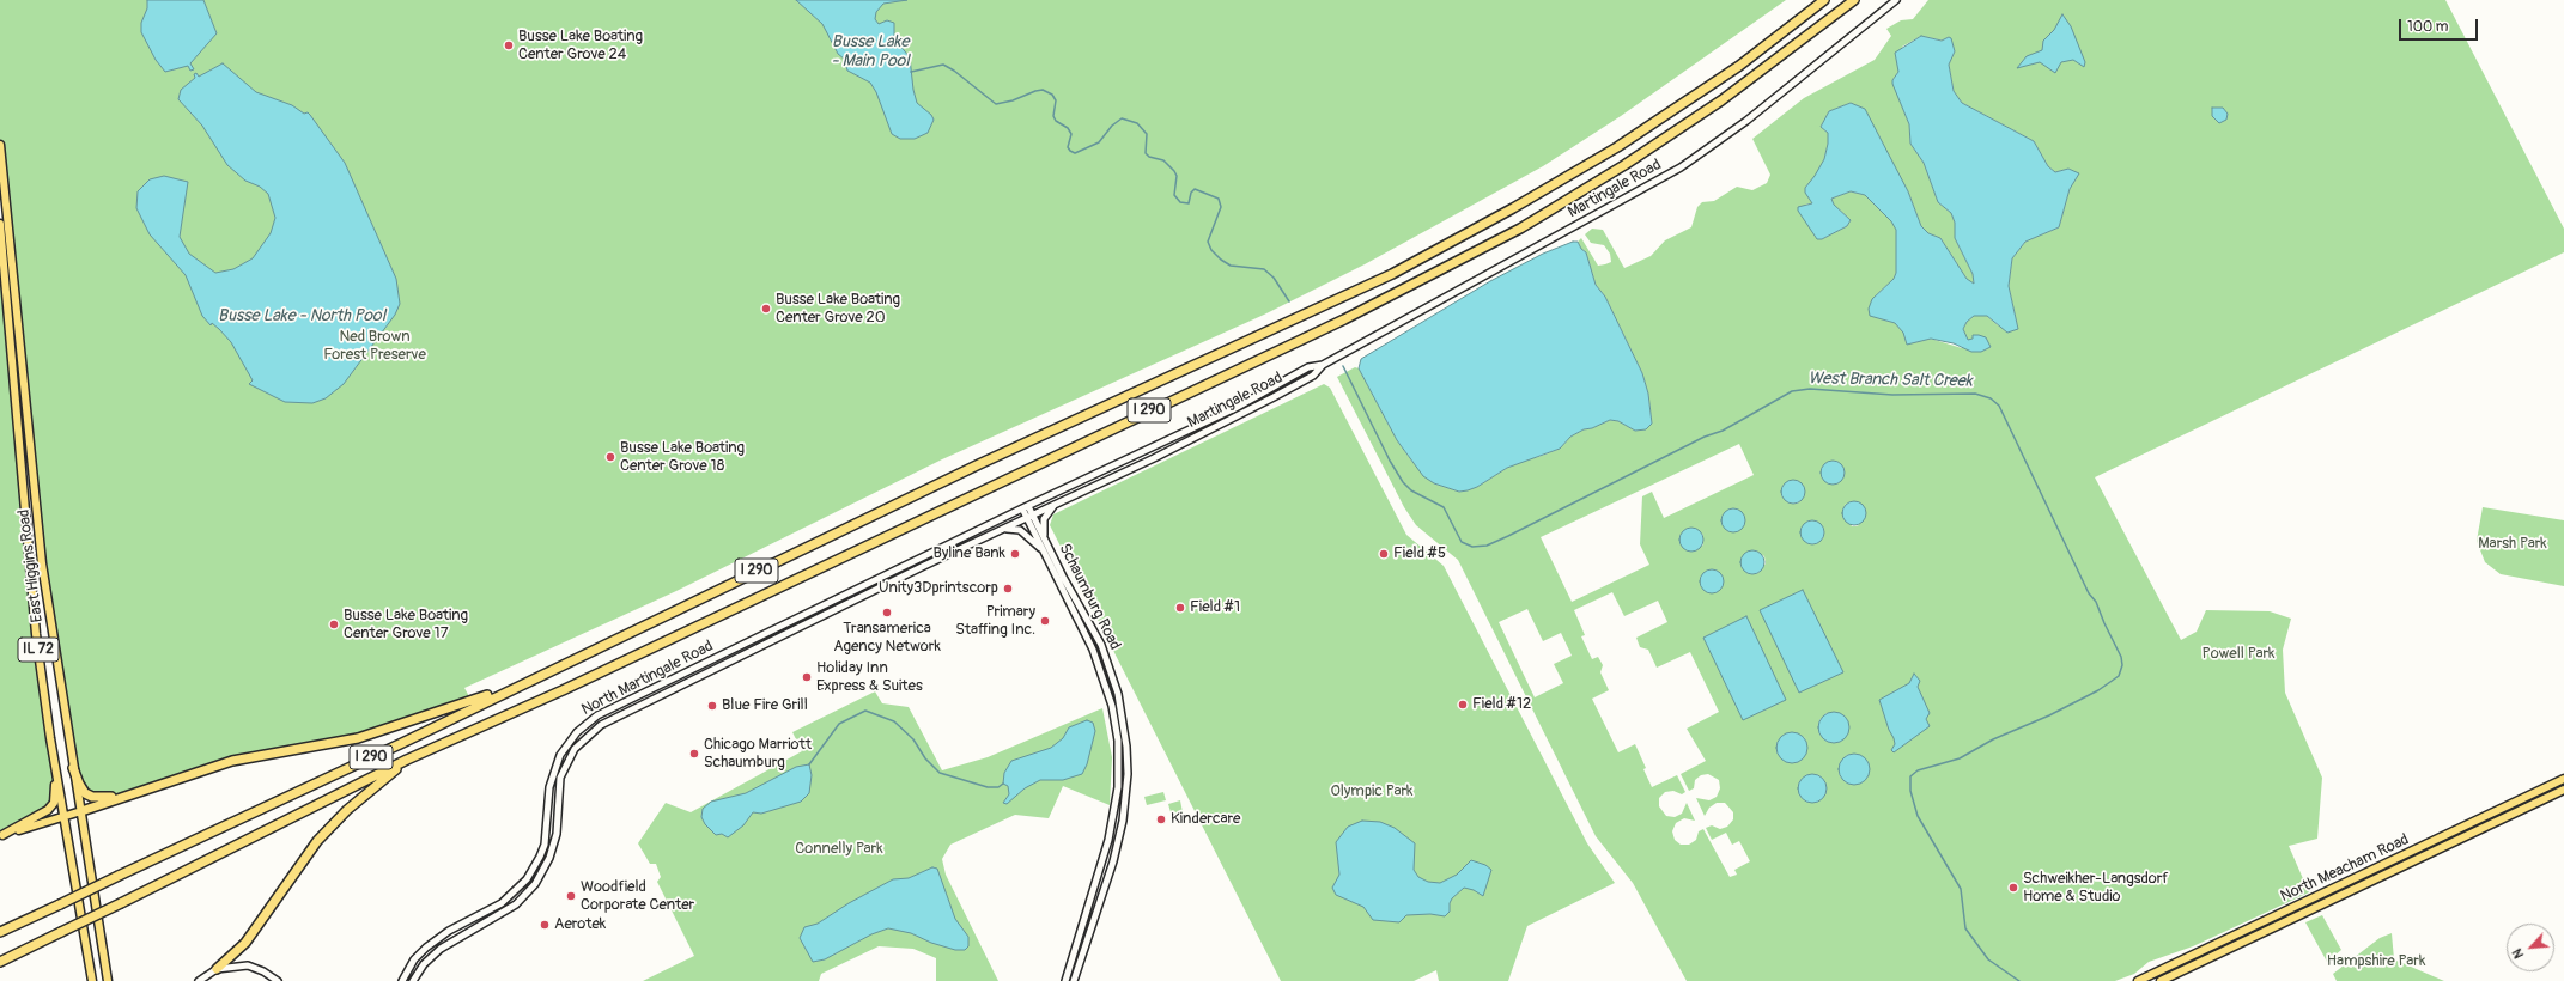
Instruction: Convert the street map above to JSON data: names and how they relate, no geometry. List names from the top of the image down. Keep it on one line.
{"streets":{"highway":["I 290"],"main road":["East Higgins Road","IL 72","North Meacham Road"],"street":["Martingale Road","Schaumburg Road","North Martingale Road"]},"crossings":[["Martingale Road","Schaumburg Road"],["Martingale Road","North Martingale Road"],["Schaumburg Road","North Martingale Road"]],"water":["Busse Lake - Main Pool","Busse Lake - North Pool","West Branch Salt Creek"],"parks":["Ned Brown Forest Preserve","Marsh Park","Powell Park","Olympic Park","Connelly Park","Hampshire Park"],"places":["Busse Lake Boating Center Grove 24","Busse Lake Boating Center Grove 20","Busse Lake Boating Center Grove 18","Byline Bank","Field #5","Unity3Dprintscorp","Field #1","Transamerica Agency Network","Primary Staffing Inc.","Busse Lake Boating Center Grove 17","Holiday Inn Express & Suites","Field #12","Blue Fire Grill","Chicago Marriott Schaumburg","Kindercare","Schweikher-Langsdorf Home & Studio","Woodfield Corporate Center","Aerotek"],"scale_bar":"100 m","north":"bottom left"}
